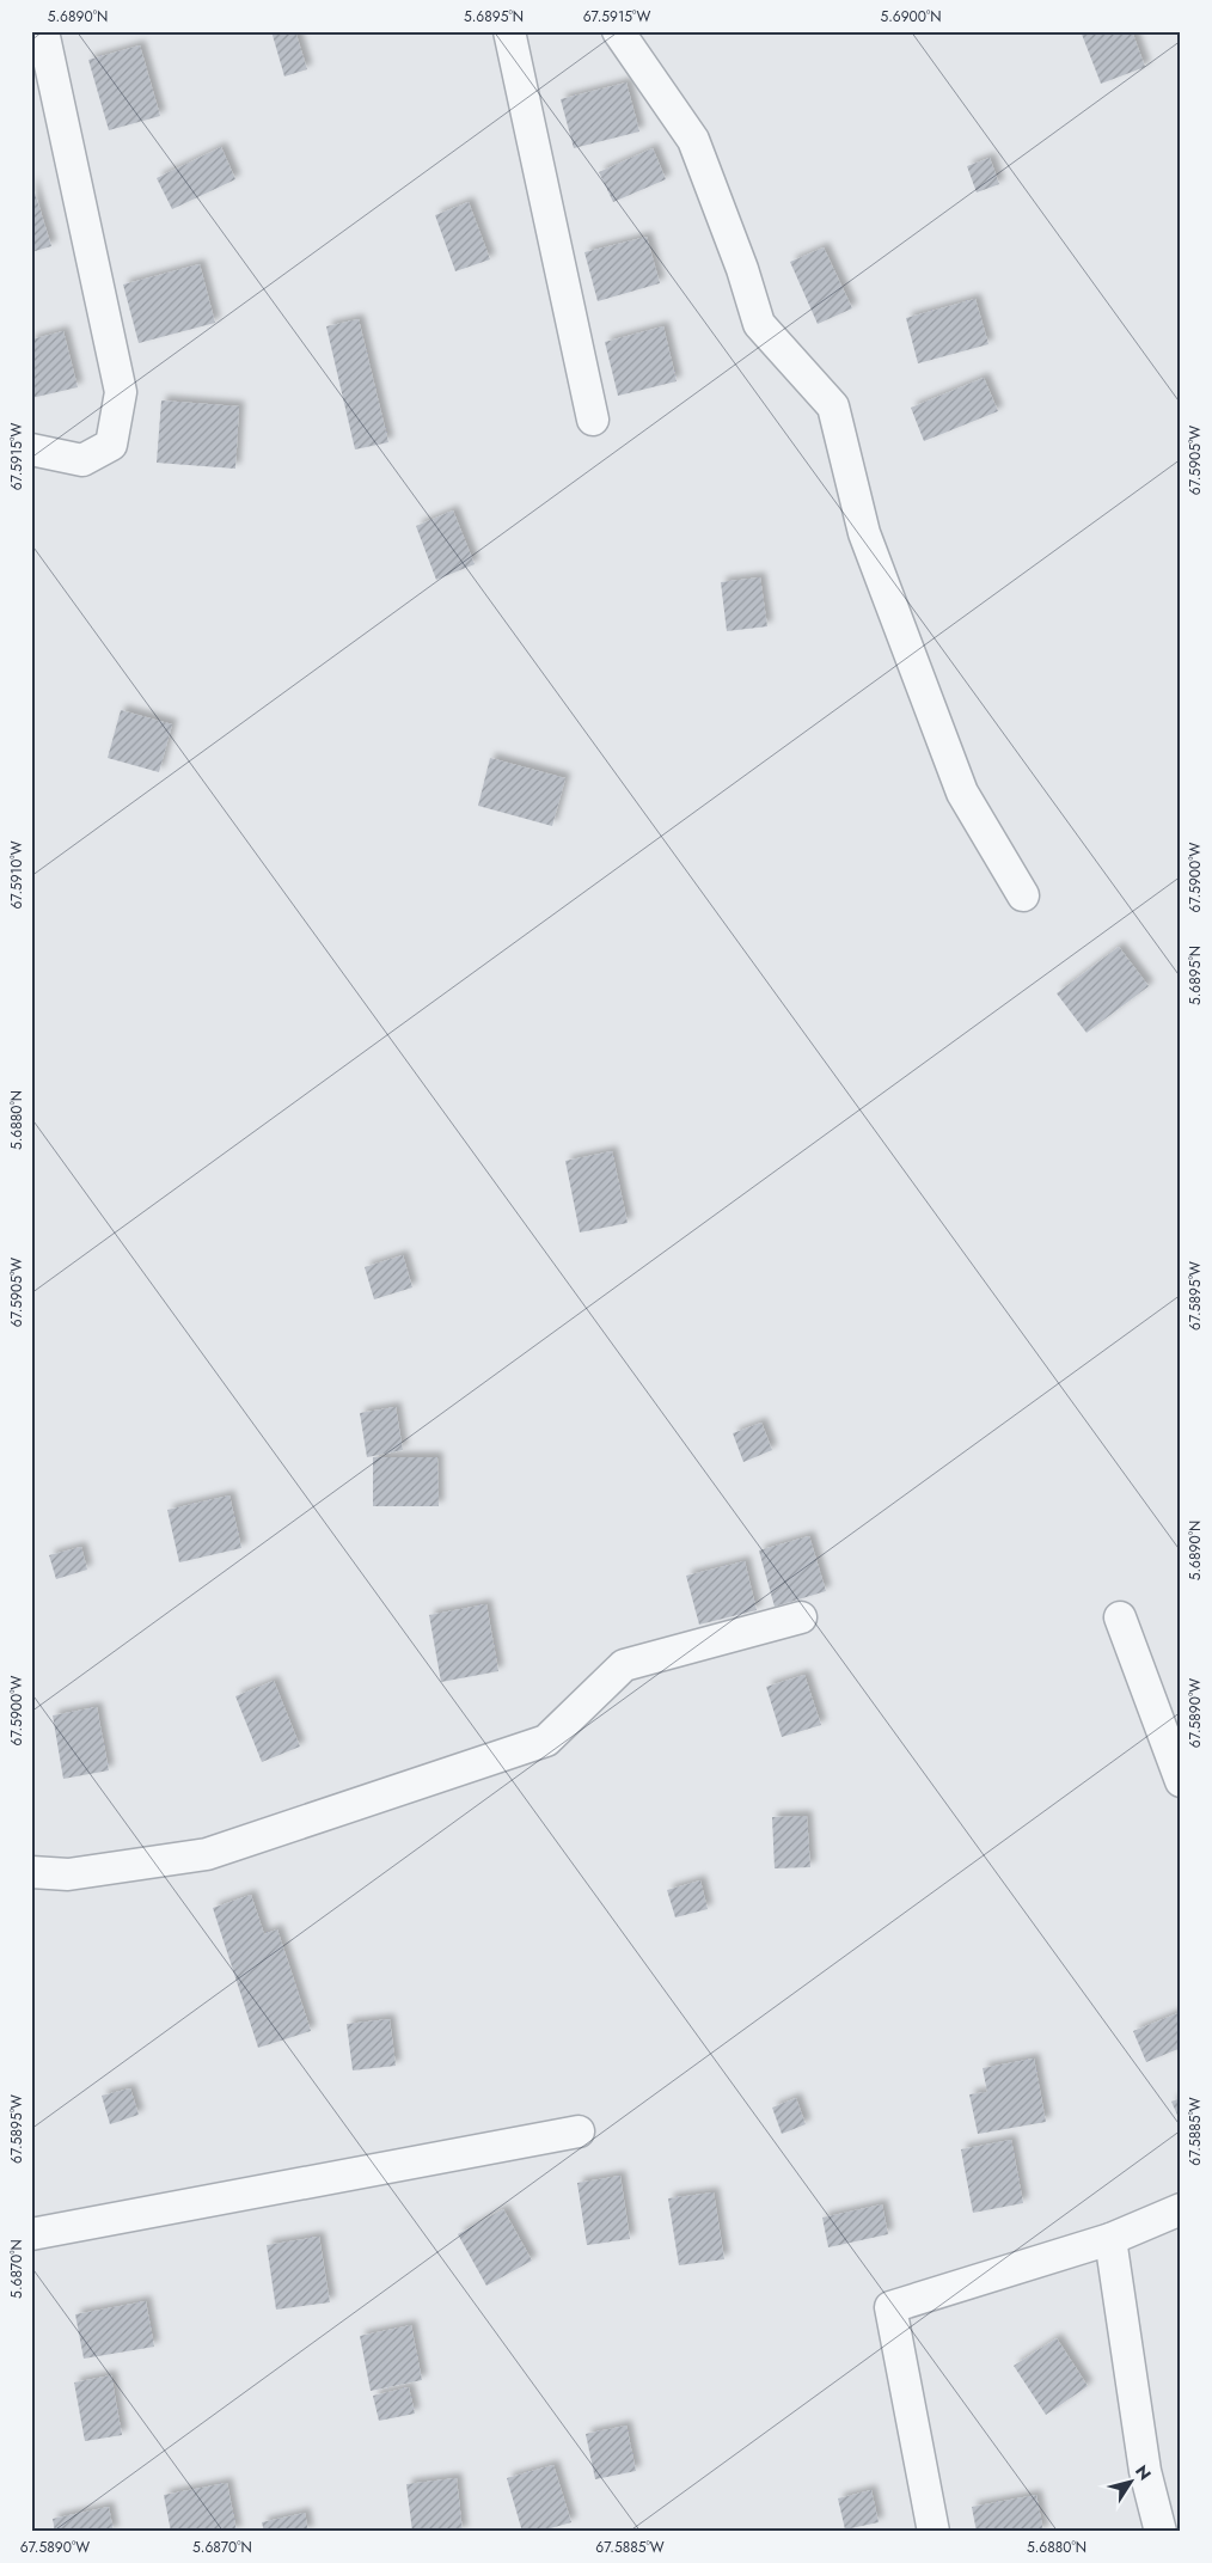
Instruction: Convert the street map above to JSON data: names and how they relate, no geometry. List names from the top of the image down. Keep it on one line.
{"north":"top right","coordinates":["5.6890°N","5.6895°N","67.5915°W","5.6900°N","67.5905°W","67.5910°W","67.5900°W","5.6880°N","67.5895°W","67.5890°W","67.5885°W","5.6870°N"]}
